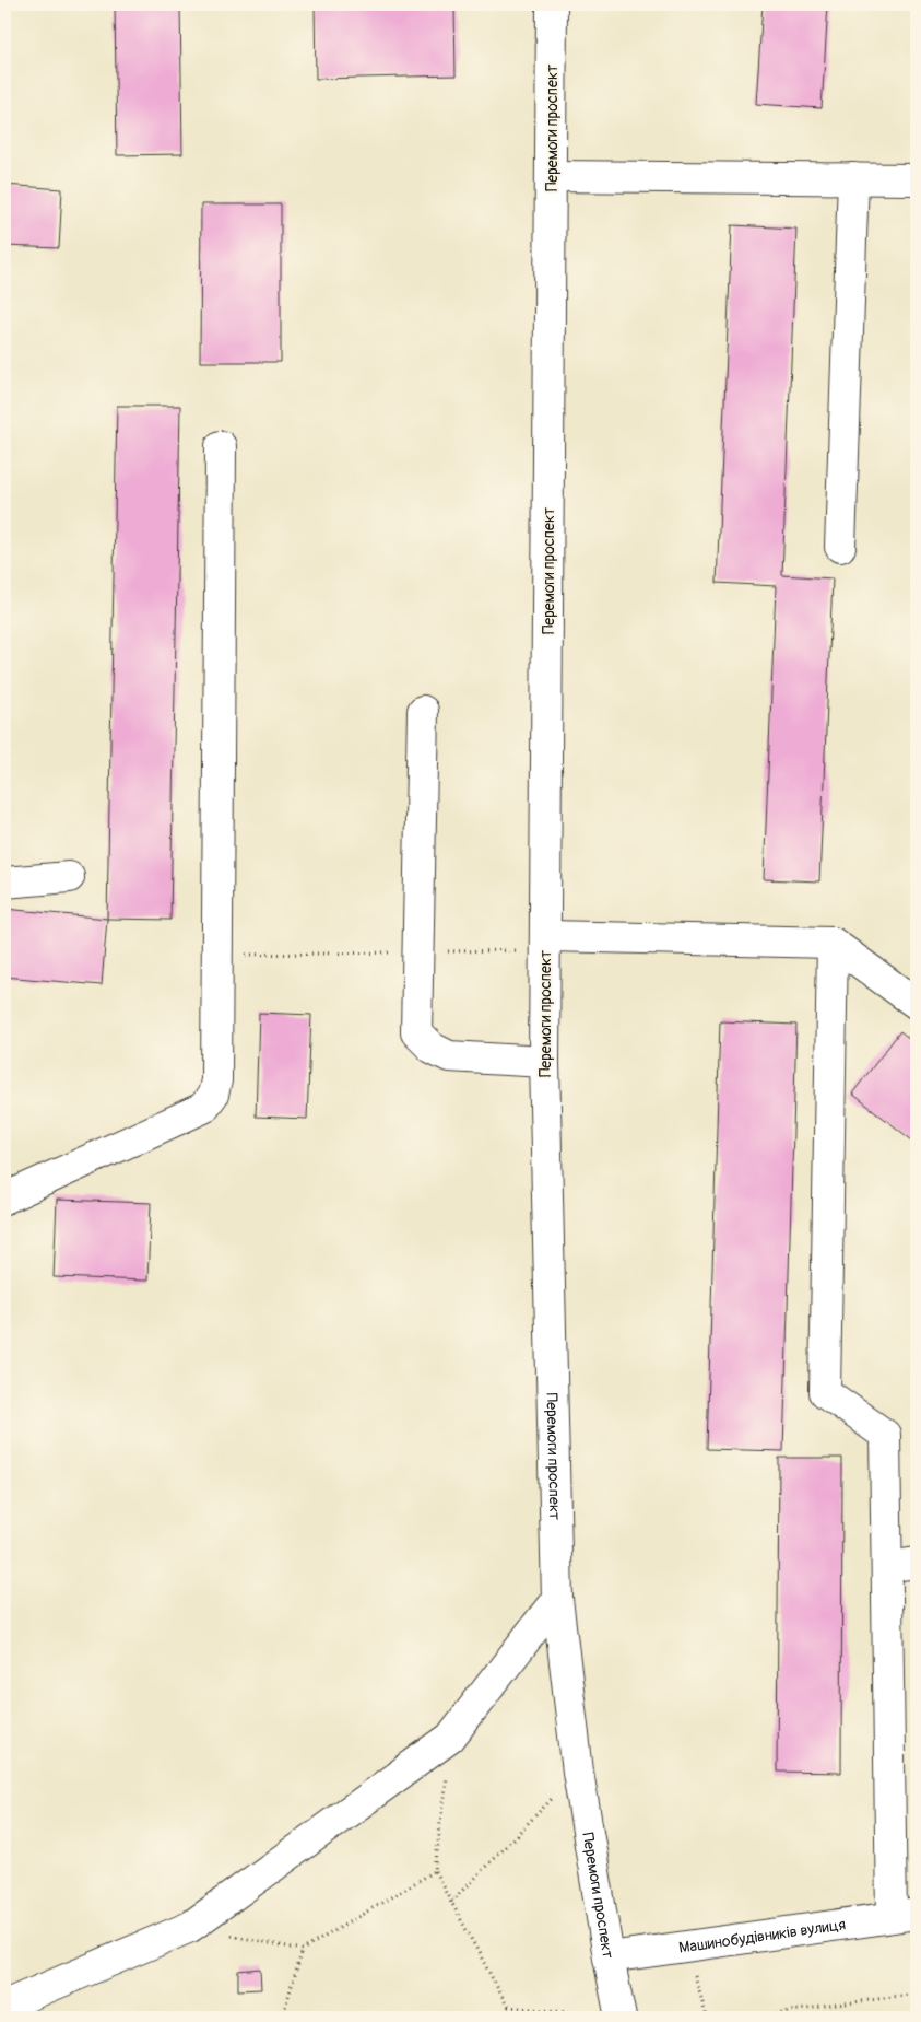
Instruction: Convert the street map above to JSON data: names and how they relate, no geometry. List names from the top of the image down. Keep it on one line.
{"streets":{"street":["Перемоги проспект","Машинобудівників вулиця"]},"crossings":[["Перемоги проспект","Машинобудівників вулиця"]]}
